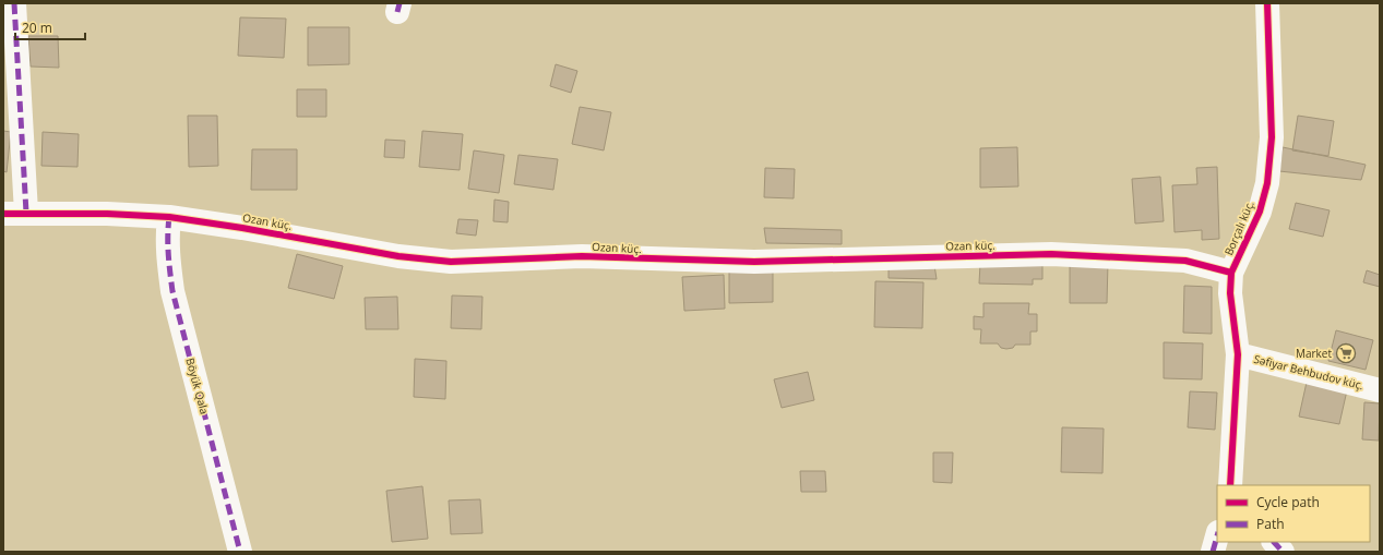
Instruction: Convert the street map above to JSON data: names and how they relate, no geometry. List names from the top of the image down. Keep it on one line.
{"streets":{"street":["Ozan küç.","Borçalı küç.","Səfiyar Behbudov küç.","Böyük Qala"]},"crossings":[["Ozan küç.","Borçalı küç."],["Ozan küç.","Böyük Qala"],["Borçalı küç.","Səfiyar Behbudov küç."]],"places":{"supermarket":["Market"]},"legend":["Cycle path","Path"],"scale_bar":"20 m"}
